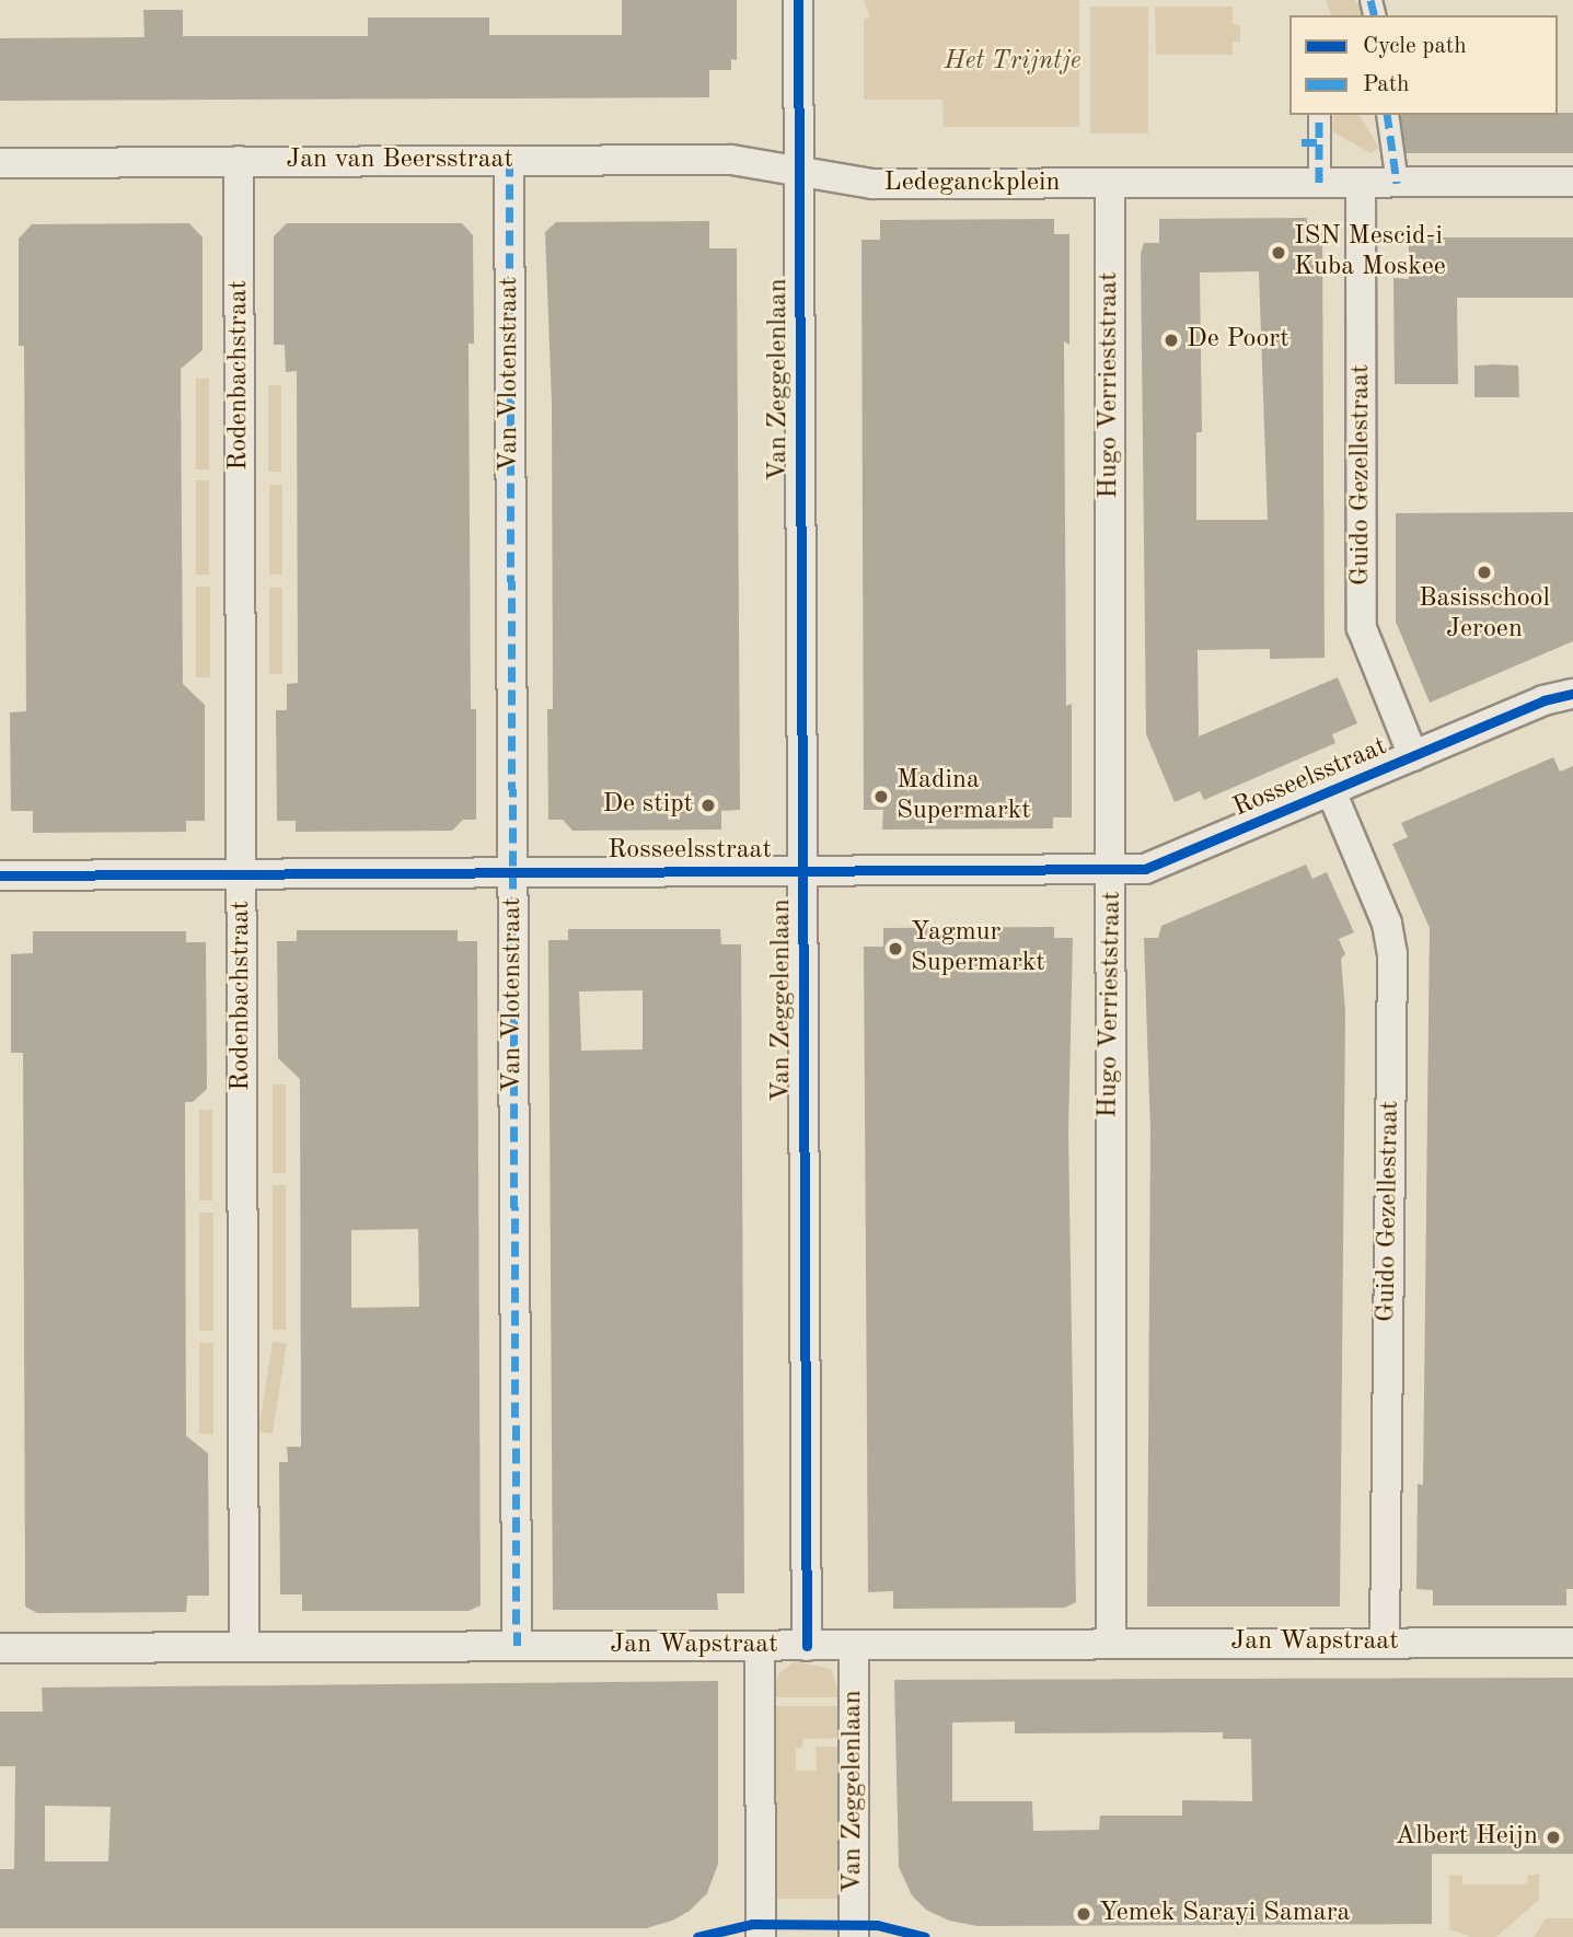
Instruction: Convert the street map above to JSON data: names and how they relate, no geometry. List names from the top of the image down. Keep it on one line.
{"streets":{"street":["Jan van Beersstraat","Ledeganckplein","Van Vlotenstraat","Rodenbachstraat","Van Zeggelenlaan","Hugo Verrieststraat","Guido Gezellestraat","Rosseelsstraat","Jan Wapstraat"]},"crossings":[["Jan van Beersstraat","Ledeganckplein"],["Jan van Beersstraat","Van Vlotenstraat"],["Jan van Beersstraat","Rodenbachstraat"],["Jan van Beersstraat","Van Zeggelenlaan"],["Ledeganckplein","Van Zeggelenlaan"],["Ledeganckplein","Hugo Verrieststraat"],["Ledeganckplein","Guido Gezellestraat"],["Van Vlotenstraat","Rosseelsstraat"],["Van Vlotenstraat","Jan Wapstraat"],["Rodenbachstraat","Rosseelsstraat"],["Rodenbachstraat","Jan Wapstraat"],["Van Zeggelenlaan","Rosseelsstraat"],["Van Zeggelenlaan","Jan Wapstraat"],["Hugo Verrieststraat","Rosseelsstraat"],["Hugo Verrieststraat","Jan Wapstraat"],["Guido Gezellestraat","Rosseelsstraat"],["Guido Gezellestraat","Jan Wapstraat"]],"parks":["Het Trijntje"],"places":["ISN Mescid-i Kuba Moskee","De Poort","Basisschool Jeroen","Madina Supermarkt","De stipt","Yagmur Supermarkt","Albert Heijn","Yemek Sarayi Samara"],"legend":["Cycle path","Path"]}
